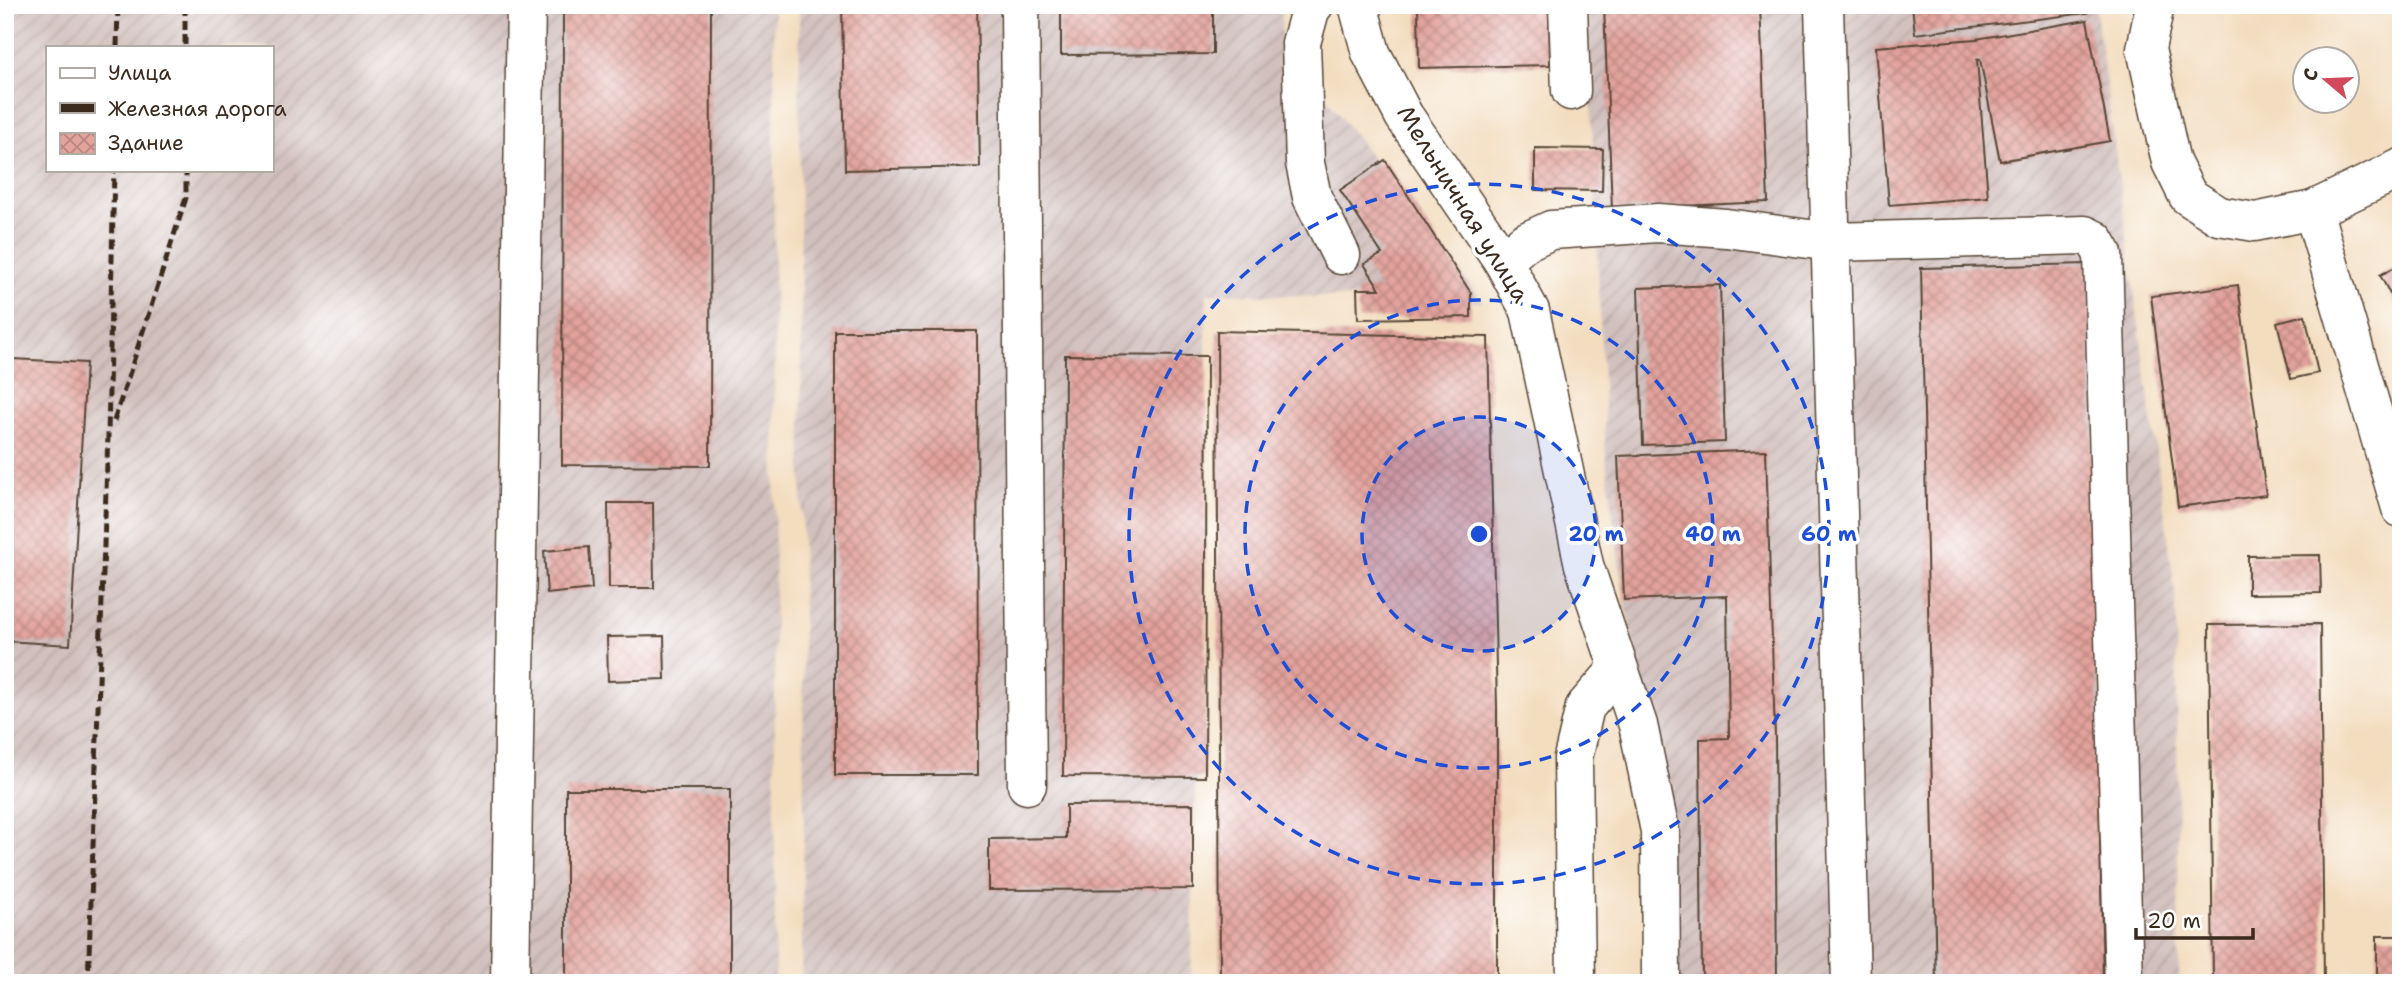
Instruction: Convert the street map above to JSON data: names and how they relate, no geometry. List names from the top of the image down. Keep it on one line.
{"streets":{"street":["Мельничная улица"]},"legend":["Улица","Железная дорога","Здание"],"scale_bar":"20 m","north":"left","rings":["20 m","40 m","60 m"]}
